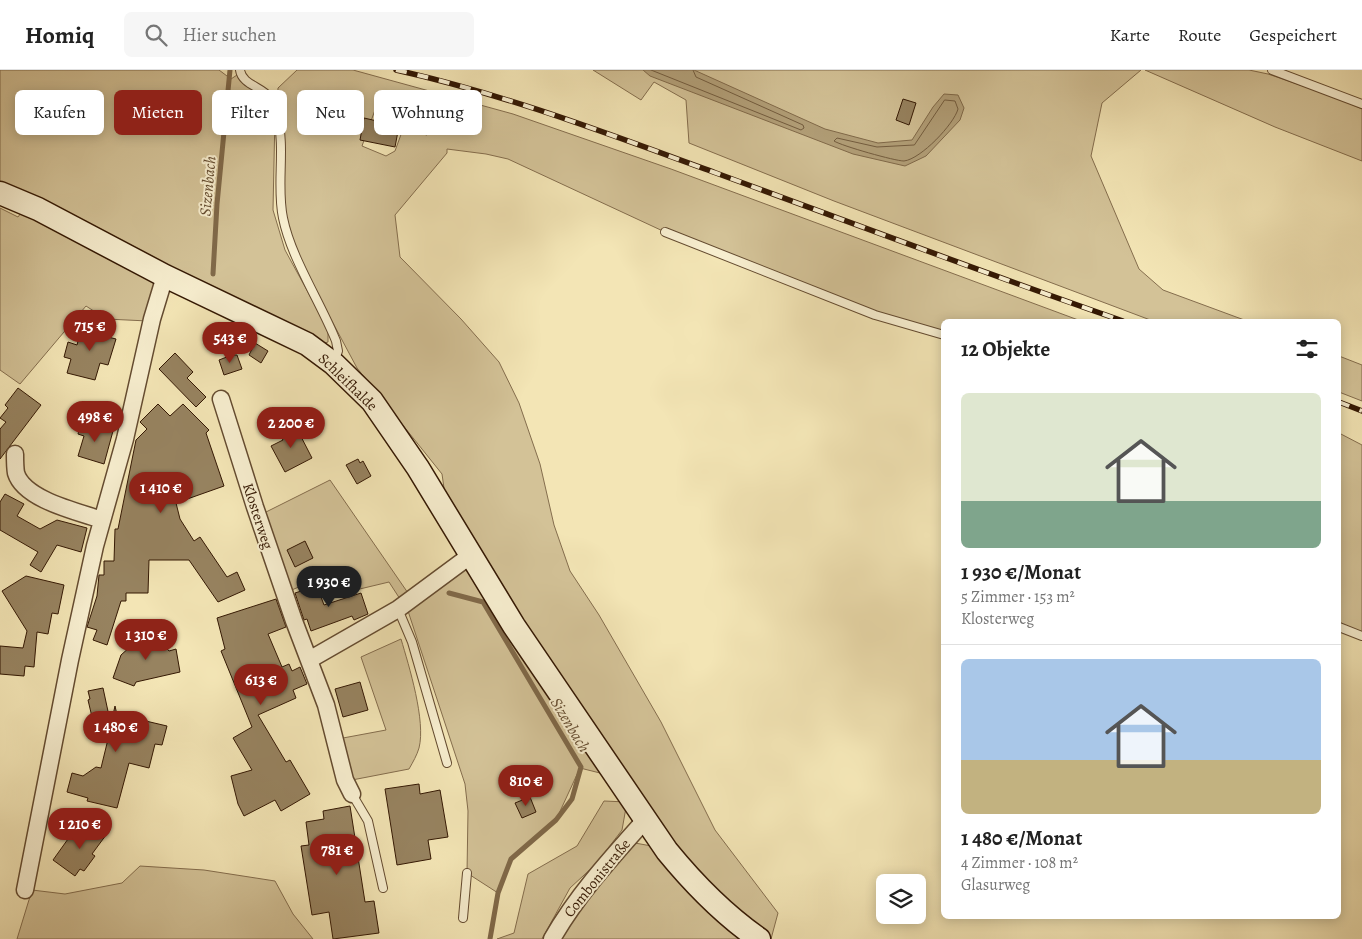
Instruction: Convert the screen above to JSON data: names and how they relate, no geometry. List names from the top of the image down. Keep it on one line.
{"streets":{"main road":["Schleifhalde"],"street":["Klosterweg","Combonistraße"]},"crossings":[["Schleifhalde","Combonistraße"]],"water":["Sizenbach"],"page":{"header":"Homiq","search":"Hier suchen","nav":["Karte","Route","Gespeichert"],"chip":["Kaufen","Mieten","Filter","Neu","Wohnung"],"price":["715 €","543 €","498 €","2 200 €","1 410 €","1 930 €","1 310 €","613 €","1 480 €","810 €","1 210 €","781 €"],"heading":"12 Objekte","list":[{"name":"1 930 €/Monat","note":"5 Zimmer · 153 m² · Klosterweg"},{"name":"1 480 €/Monat","note":"4 Zimmer · 108 m² · Glasurweg"}]}}
